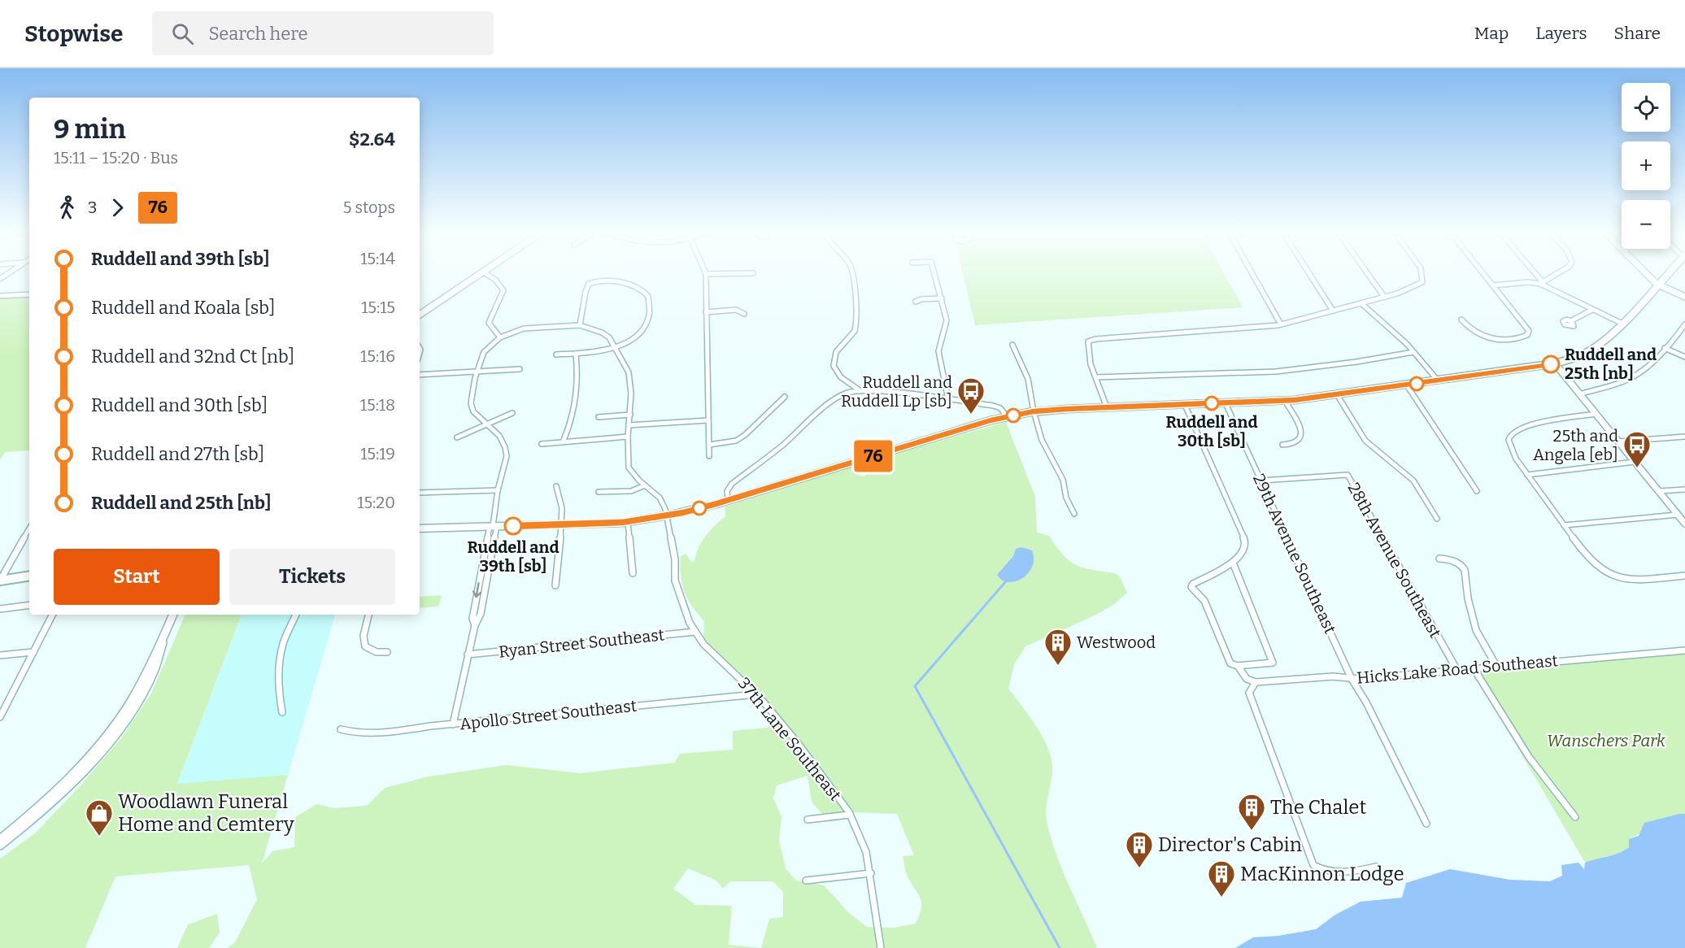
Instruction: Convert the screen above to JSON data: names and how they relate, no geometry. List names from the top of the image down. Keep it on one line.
{"streets":{"street":["29th Avenue Southeast","28th Avenue Southeast","Ryan Street Southeast","Hicks Lake Road Southeast","Apollo Street Southeast","37th Lane Southeast"]},"crossings":[["29th Avenue Southeast","28th Avenue Southeast"],["29th Avenue Southeast","Hicks Lake Road Southeast"],["28th Avenue Southeast","Hicks Lake Road Southeast"],["Ryan Street Southeast","37th Lane Southeast"],["Apollo Street Southeast","37th Lane Southeast"]],"parks":["Wanschers Park"],"places":{"other":["Ruddell and 25th [nb]","Ruddell and 30th [sb]","Ruddell and 39th [sb]"],"bus stop":["Ruddell and Ruddell Lp [sb]","25th and Angela [eb]"],"building":["Westwood","The Chalet","Director's Cabin","MacKinnon Lodge"],"shop":["Woodlawn Funeral Home and Cemtery"]},"lines":["bus line 76"],"page":{"header":"Stopwise","search":"Search here","nav":["Map","Layers","Share"],"on_map":"76","map_buttons":["+","−"],"heading":["9 min","15:11 – 15:20 · Bus","$2.64"],"legs":["3","76","5 stops"],"list":[{"name":"Ruddell and 39th [sb]","value":"15:14"},{"name":"Ruddell and Koala [sb]","value":"15:15"},{"name":"Ruddell and 32nd Ct [nb]","value":"15:16"},{"name":"Ruddell and 30th [sb]","value":"15:18"},{"name":"Ruddell and 27th [sb]","value":"15:19"},{"name":"Ruddell and 25th [nb]","value":"15:20"}],"buttons":["Start","Tickets"]}}
